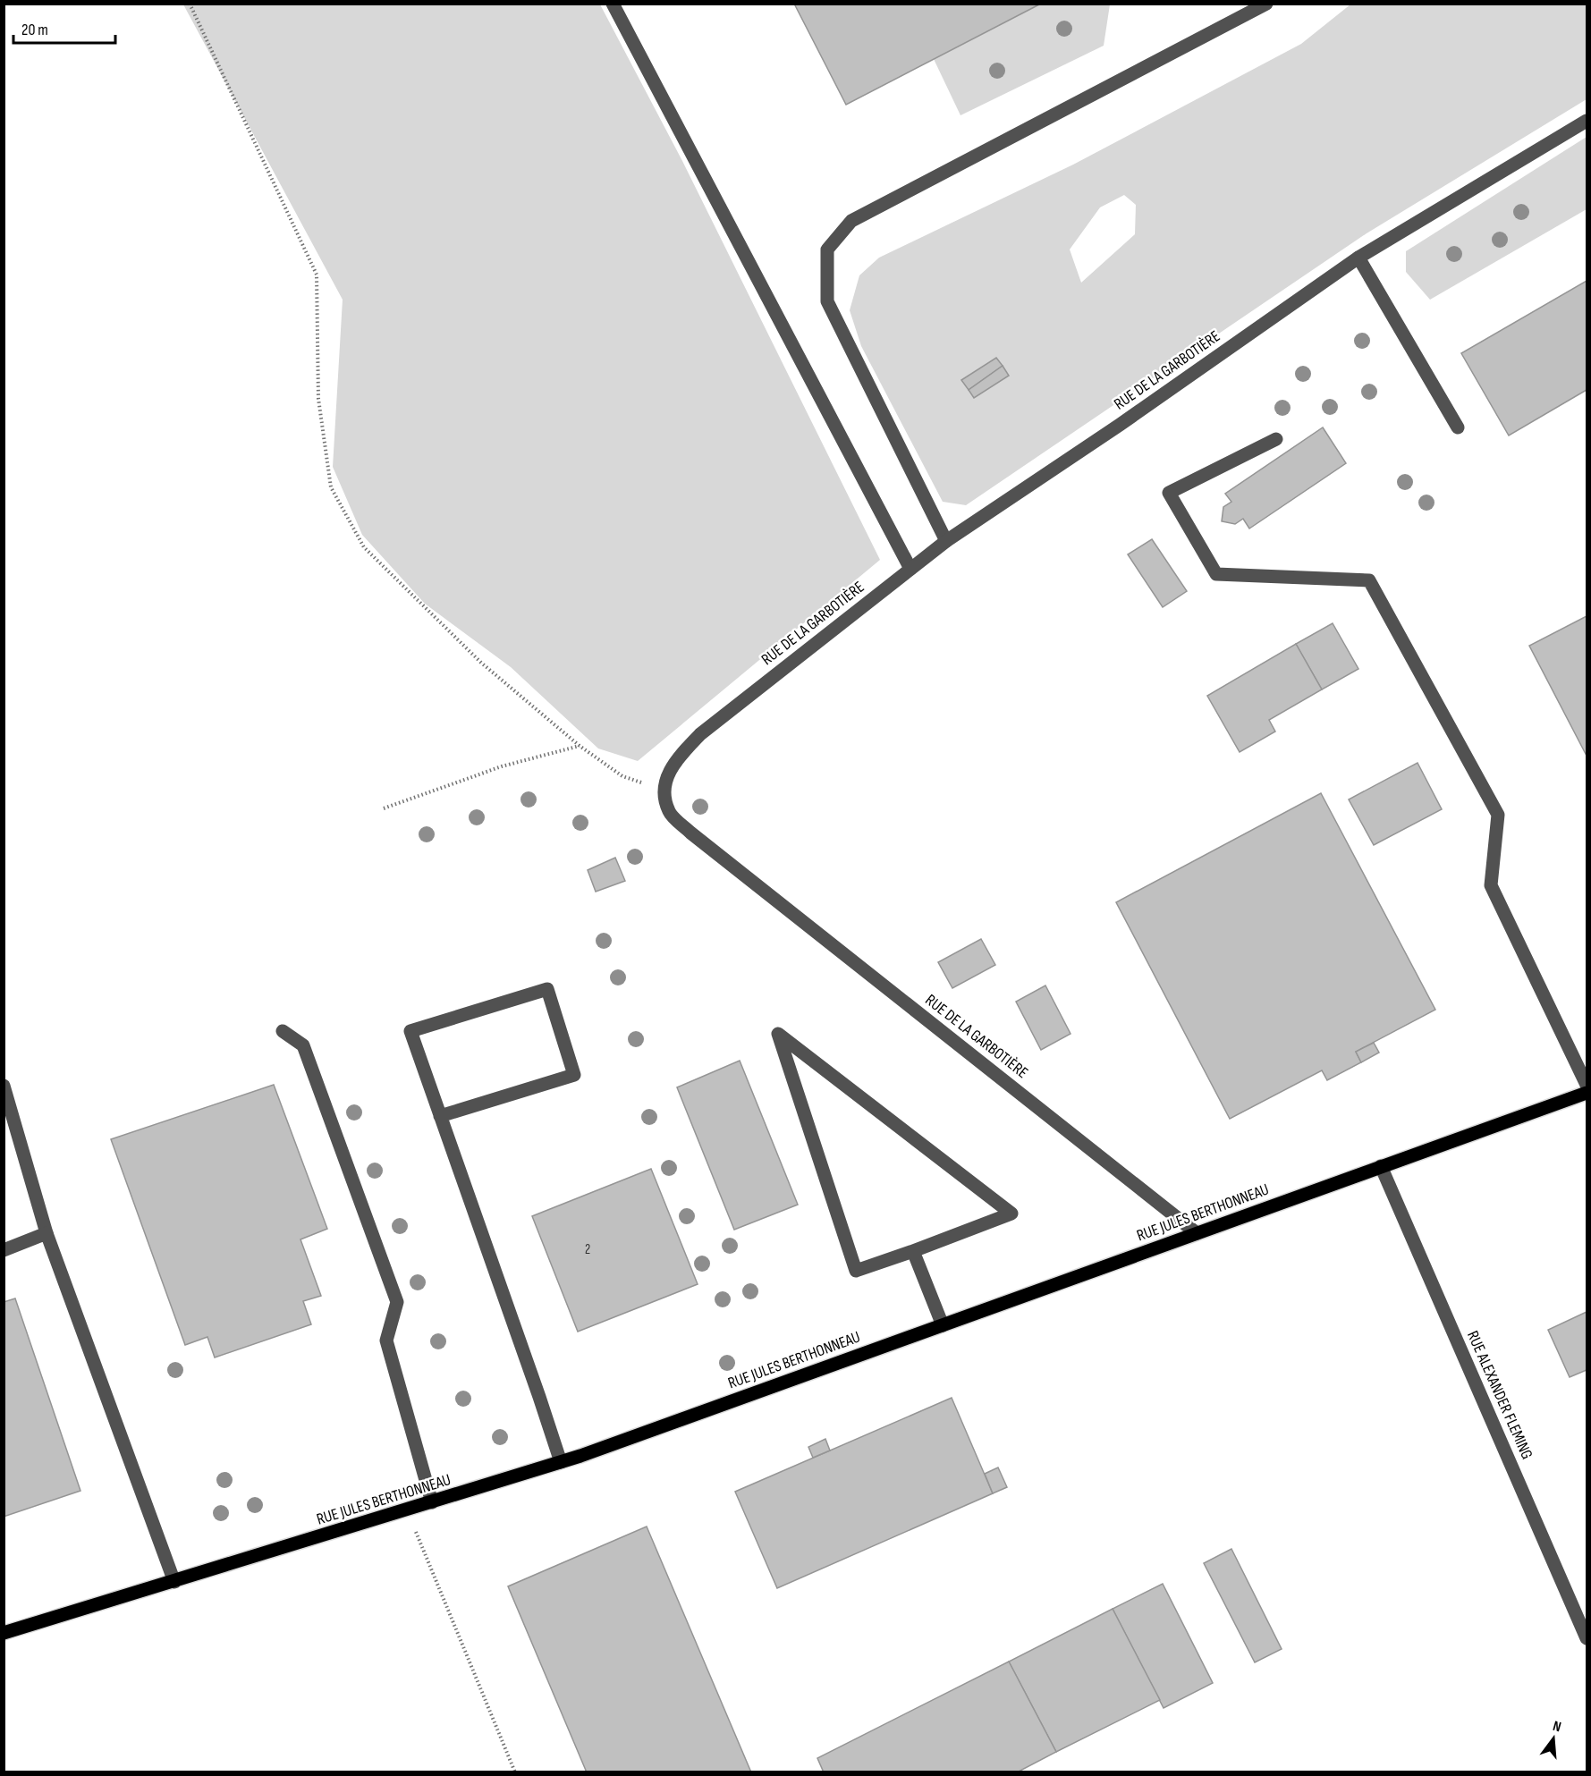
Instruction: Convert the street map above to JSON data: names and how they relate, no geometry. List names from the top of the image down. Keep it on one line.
{"streets":{"main road":["RUE JULES BERTHONNEAU"],"street":["RUE DE LA GARBOTIÈRE","RUE ALEXANDER FLEMING"]},"crossings":[["RUE DE LA GARBOTIÈRE","RUE JULES BERTHONNEAU"],["RUE JULES BERTHONNEAU","RUE ALEXANDER FLEMING"]],"house_numbers":["2"],"scale_bar":"20 m","north":"top"}
